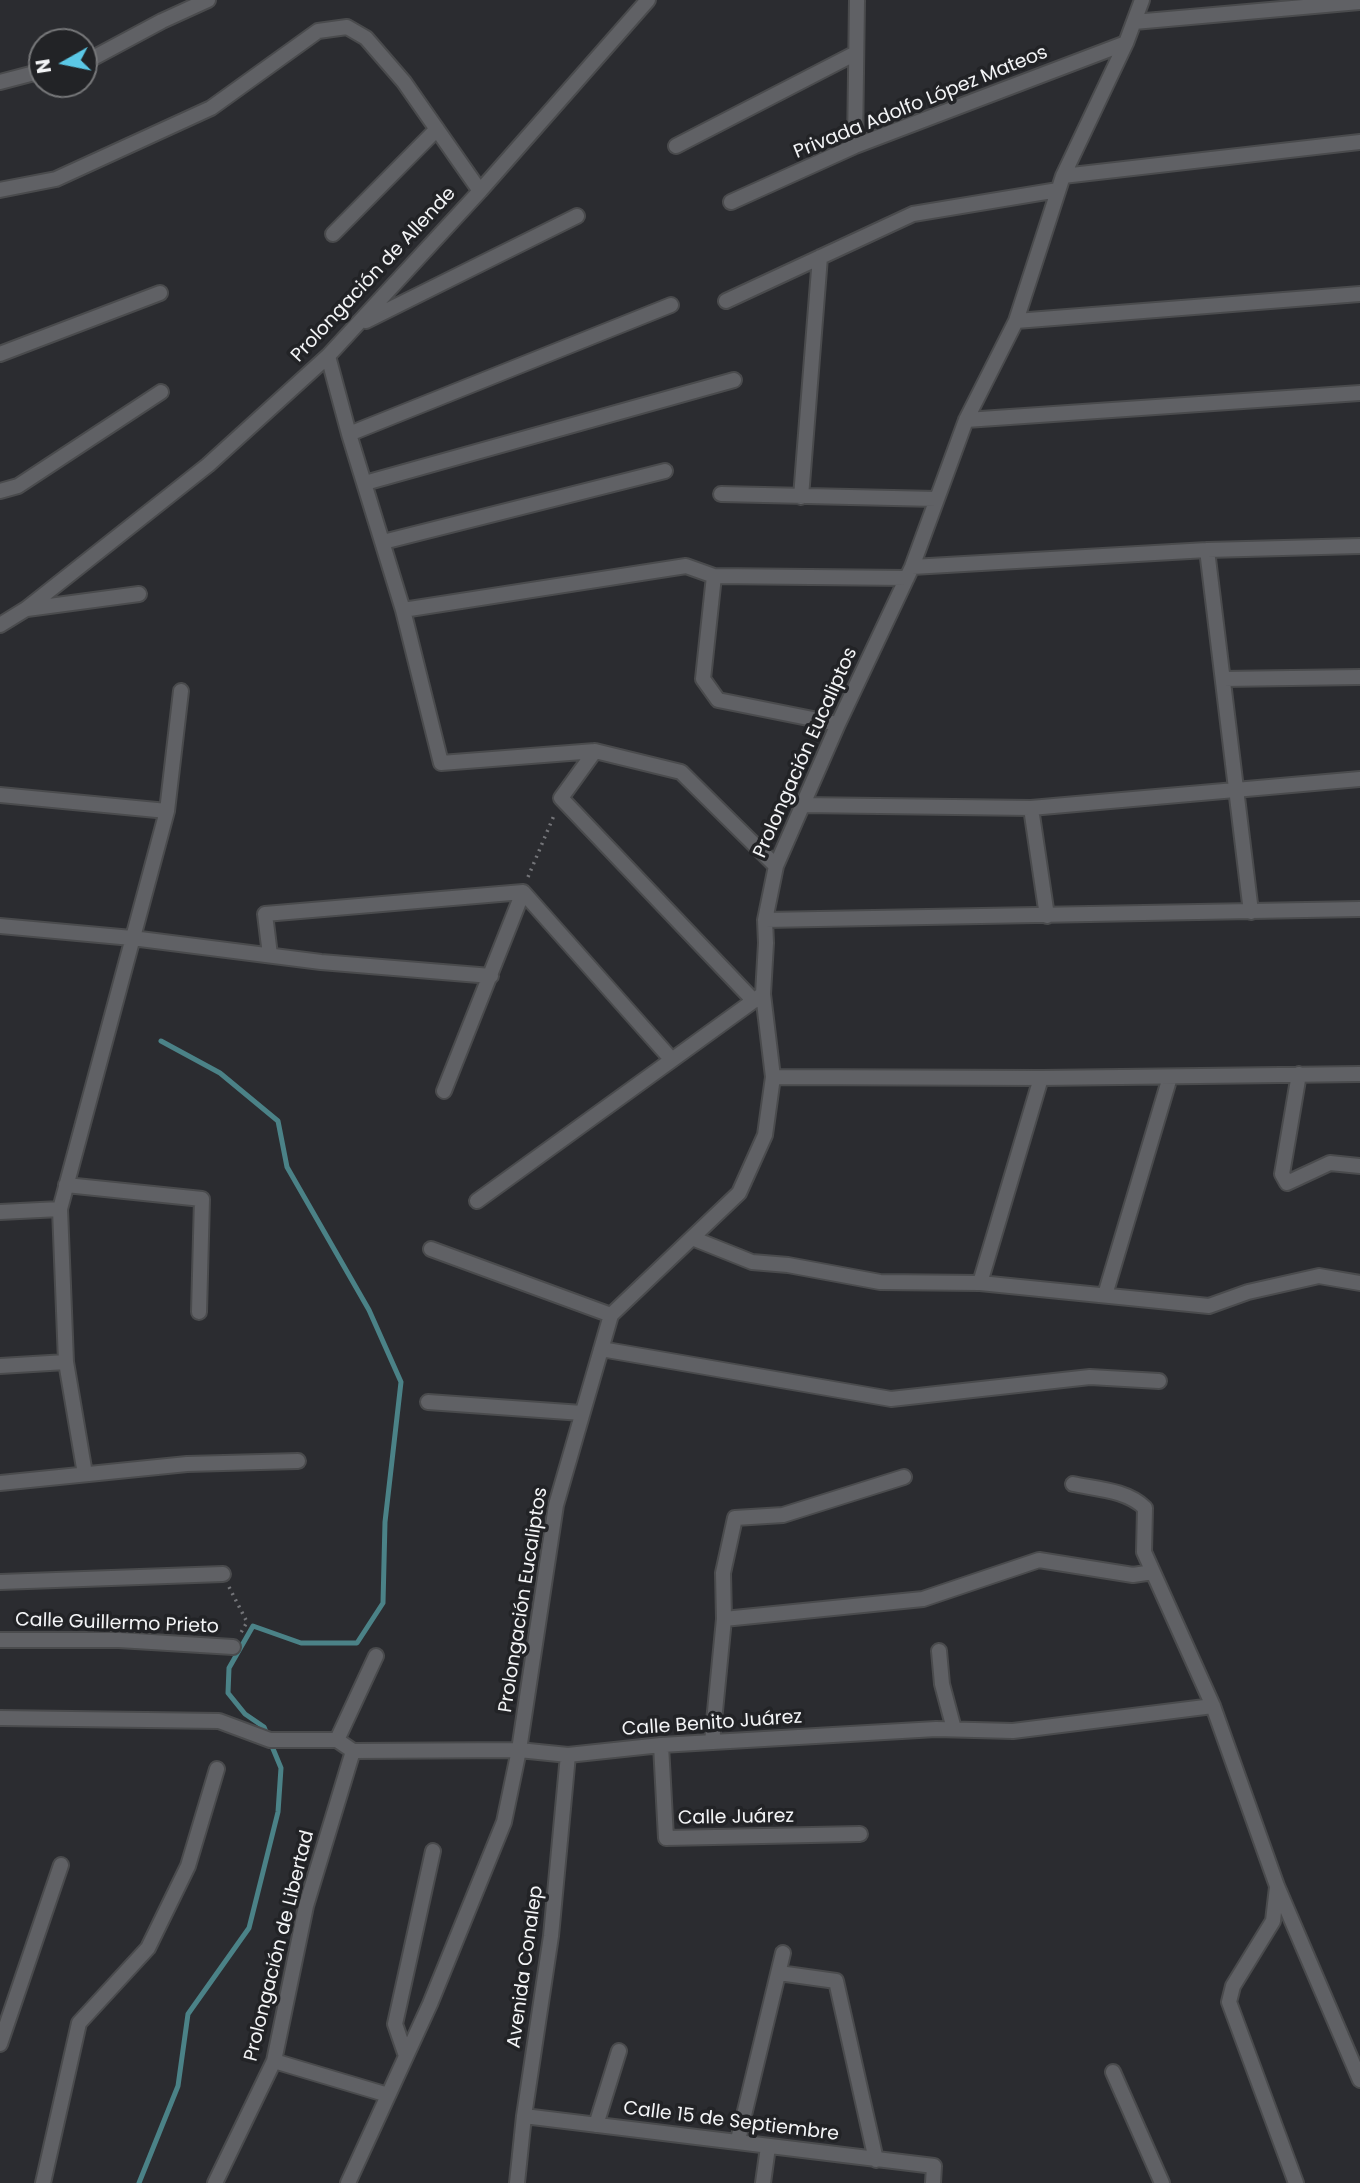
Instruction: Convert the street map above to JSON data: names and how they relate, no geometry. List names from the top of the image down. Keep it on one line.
{"streets":{"street":["Privada Adolfo López Mateos","Prolongación de Allende","Prolongación Eucaliptos","Calle Guillermo Prieto","Calle Benito Juárez","Calle Juárez","Prolongación de Libertad","Avenida Conalep","Calle 15 de Septiembre"]},"crossings":[["Privada Adolfo López Mateos","Prolongación Eucaliptos"],["Prolongación Eucaliptos","Calle Benito Juárez"],["Calle Benito Juárez","Calle Juárez"],["Calle Benito Juárez","Prolongación de Libertad"],["Calle Benito Juárez","Avenida Conalep"],["Avenida Conalep","Calle 15 de Septiembre"]],"north":"left"}
